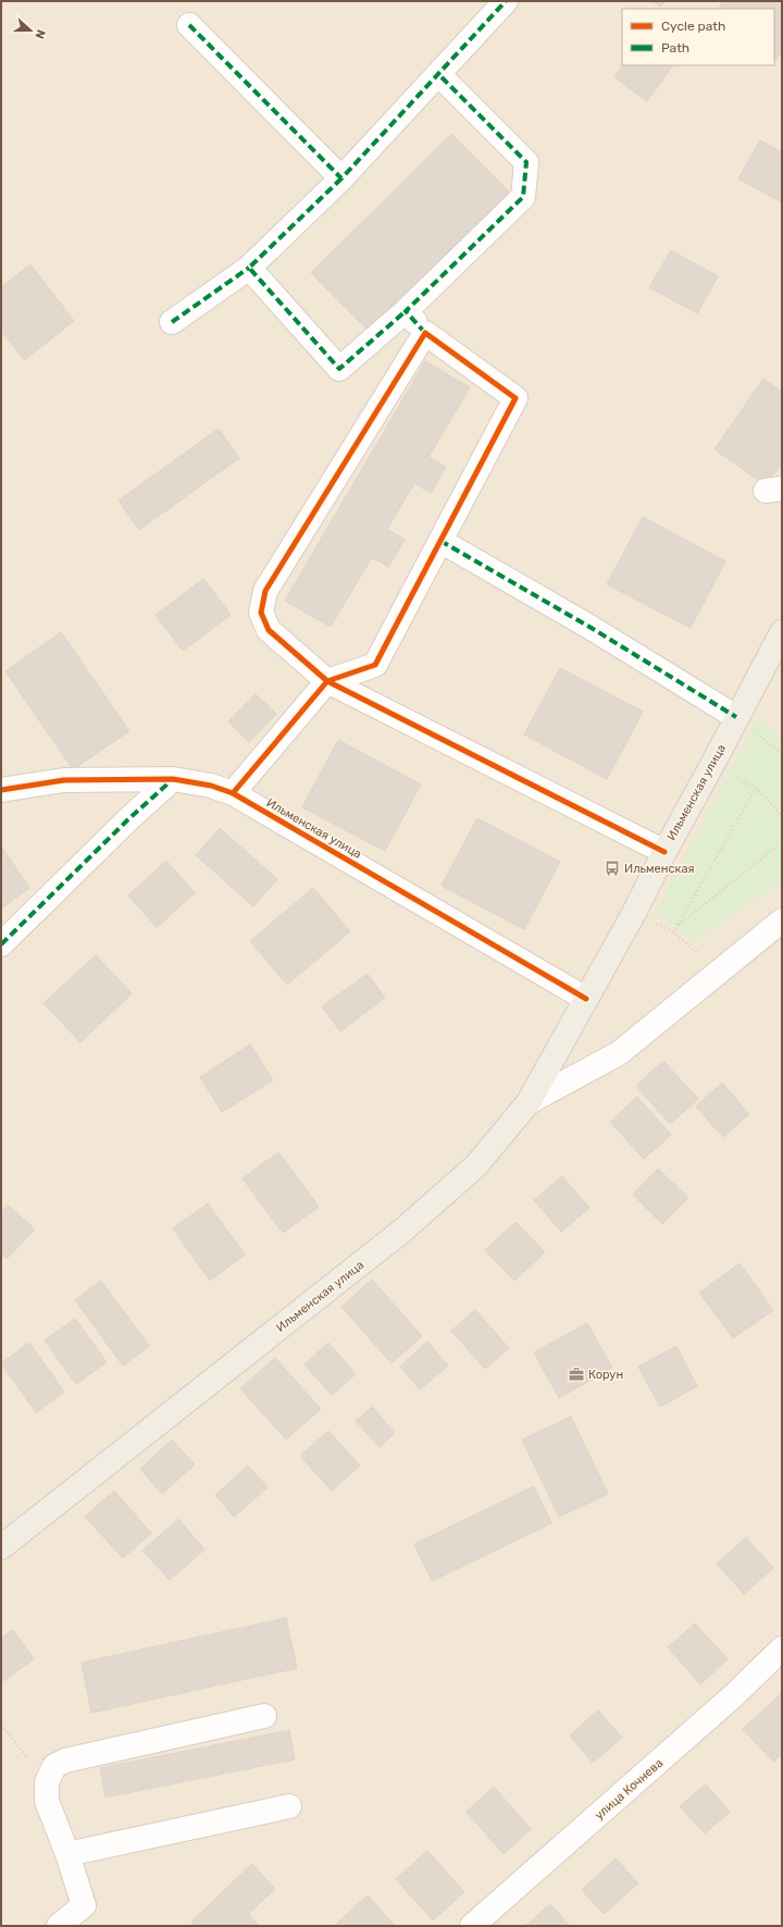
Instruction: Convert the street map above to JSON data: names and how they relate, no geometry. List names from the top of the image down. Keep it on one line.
{"streets":{"main road":["Ильменская улица"],"street":["улица Кочнева"]},"places":{"bus stop":["Ильменская"],"office":["Корун"]},"legend":["Cycle path","Path"],"north":"right"}
